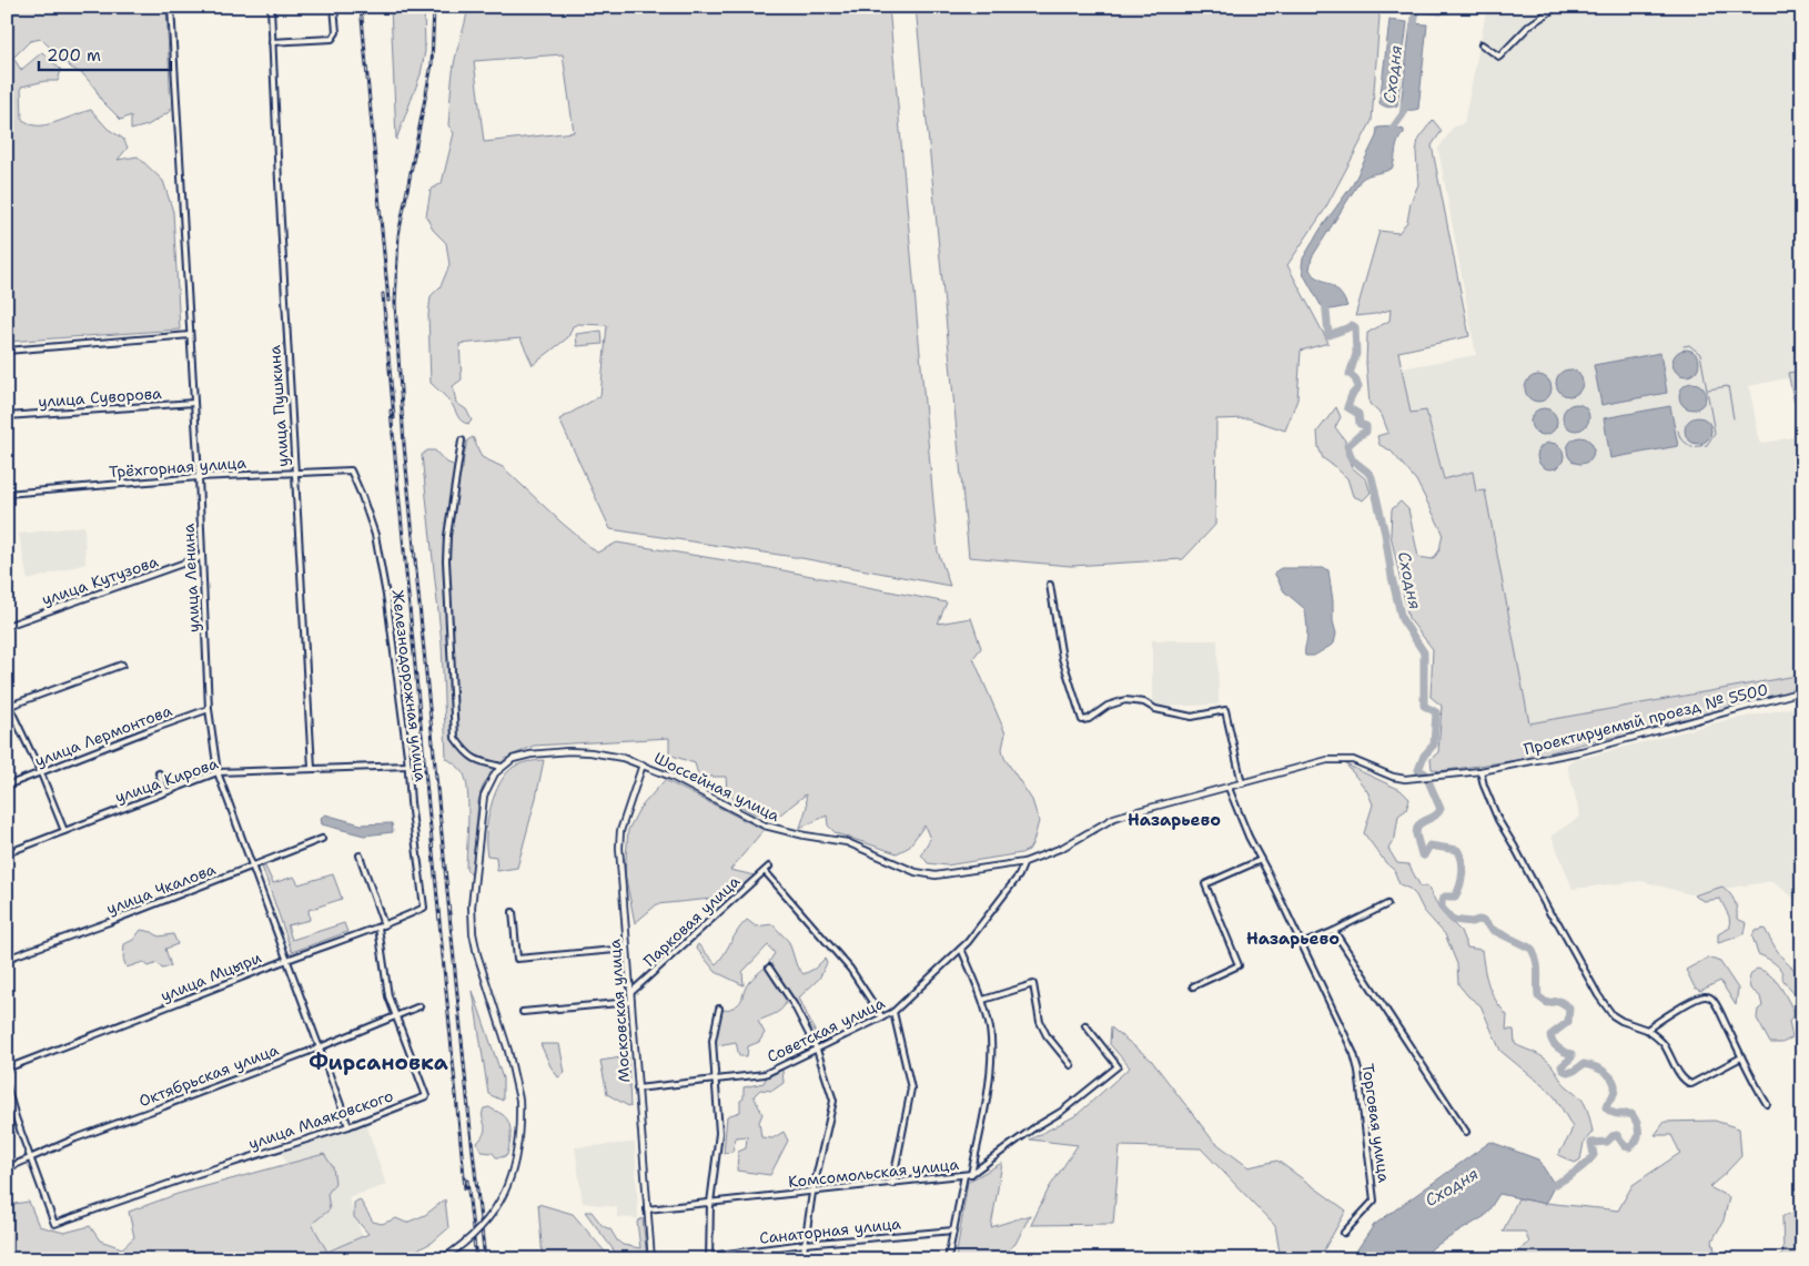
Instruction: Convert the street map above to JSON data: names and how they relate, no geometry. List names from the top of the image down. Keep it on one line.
{"streets":{"street":["улица Суворова","улица Пушкина","Трёхгорная улица","улица Ленина","улица Кутузова","Железнодорожная улица","Проектируемый проезд № 5500","улица Лермонтова","улица Кирова","Шоссейная улица","улица Чкалова","Парковая улица","улица Мцыри","Московская улица","Советская улица","Октябрьская улица","улица Маяковского","Торговая улица","Комсомольская улица","Санаторная улица"]},"crossings":[["улица Суворова","улица Ленина"],["улица Пушкина","Трёхгорная улица"],["улица Пушкина","улица Кирова"],["Трёхгорная улица","улица Ленина"],["Трёхгорная улица","Железнодорожная улица"],["улица Ленина","улица Кутузова"],["улица Ленина","улица Лермонтова"],["улица Ленина","улица Кирова"],["улица Ленина","улица Чкалова"],["улица Ленина","улица Мцыри"],["улица Ленина","Октябрьская улица"],["улица Ленина","улица Маяковского"],["Железнодорожная улица","улица Кирова"],["Железнодорожная улица","улица Мцыри"],["Проектируемый проезд № 5500","Шоссейная улица"],["Проектируемый проезд № 5500","Советская улица"],["Проектируемый проезд № 5500","Торговая улица"],["Шоссейная улица","Московская улица"],["Шоссейная улица","Советская улица"],["Парковая улица","Московская улица"],["улица Мцыри","улица Маяковского"],["Московская улица","Советская улица"],["Московская улица","Комсомольская улица"],["Октябрьская улица","улица Маяковского"]],"districts":["Назарьево","Назарьево","Фирсановка"],"water":["Сходня"],"scale_bar":"200 m"}
